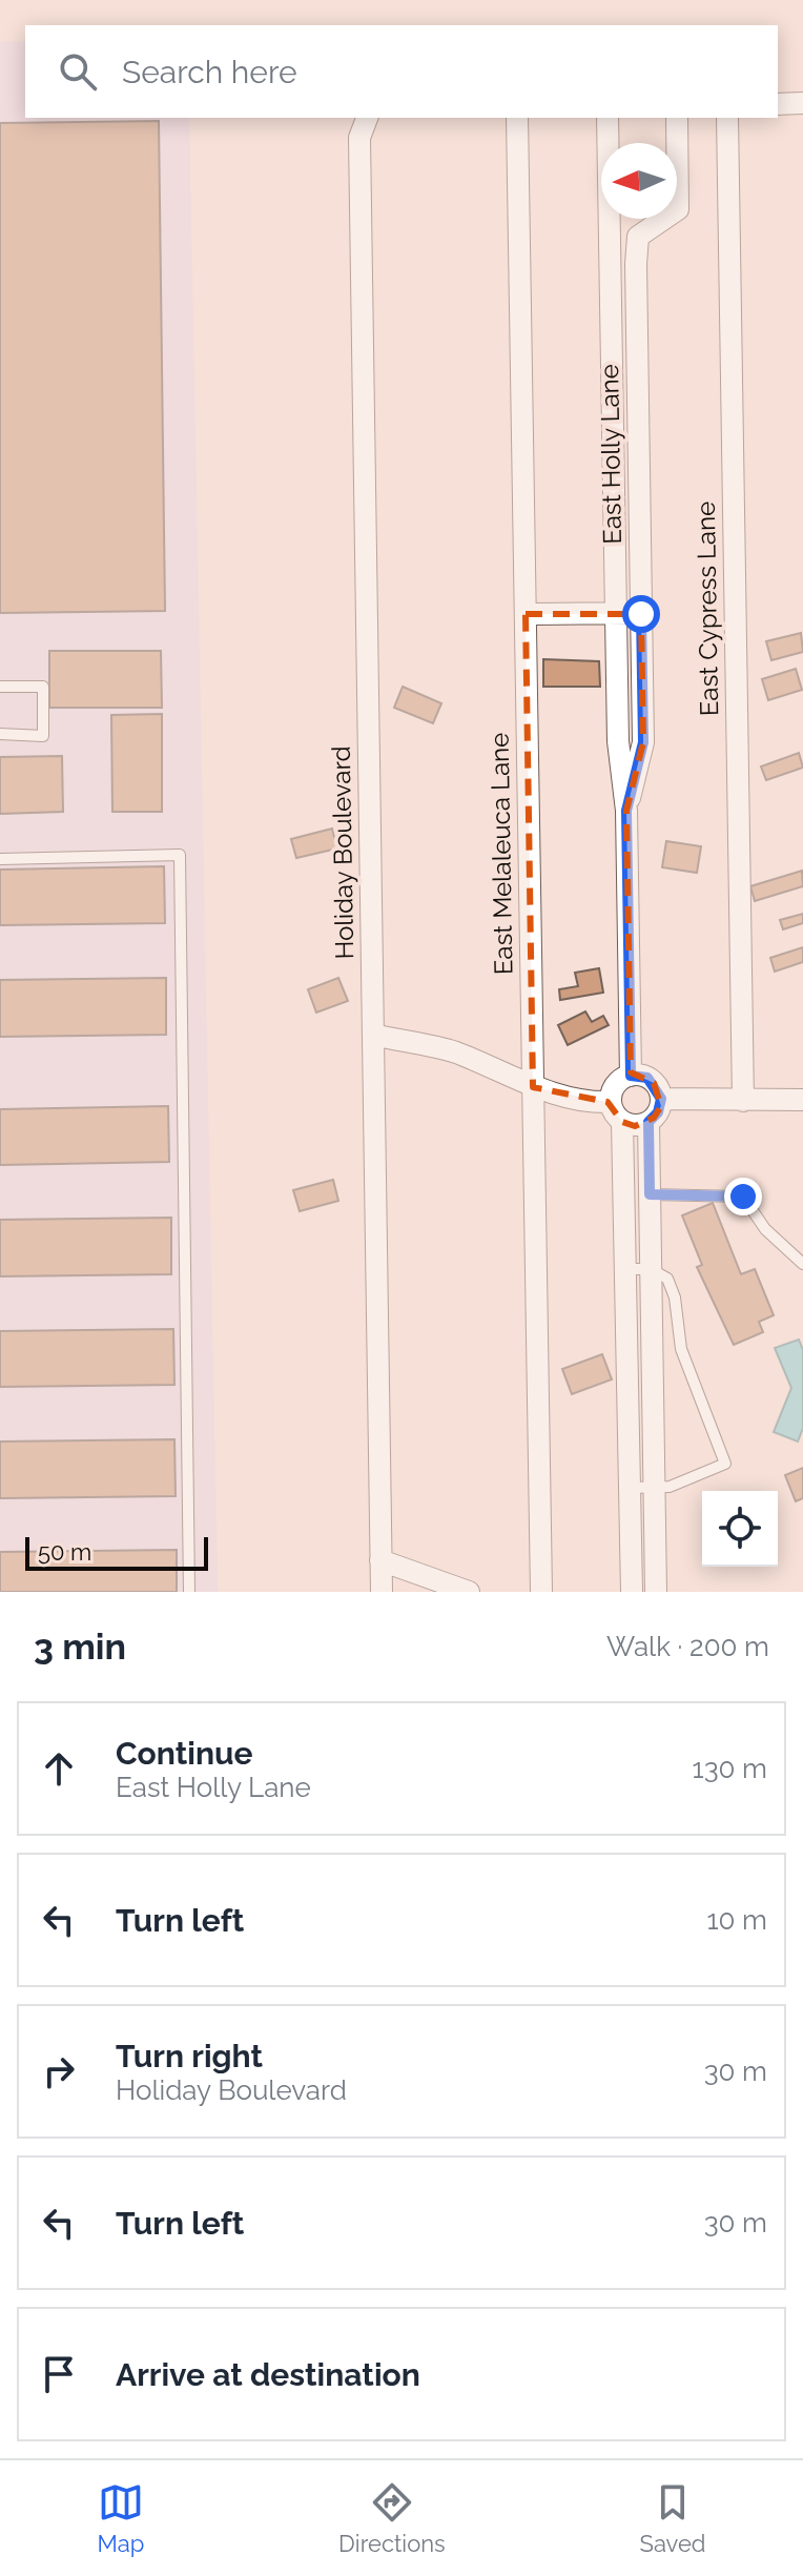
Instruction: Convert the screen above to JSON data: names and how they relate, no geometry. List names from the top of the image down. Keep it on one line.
{"streets":{"street":["East Holly Lane","East Cypress Lane","Holiday Boulevard","East Melaleuca Lane"]},"scale_bar":"50 m","north":"left","page":{"search":"Search here","scale":"50 m","heading":["3 min","Walk · 200 m"],"list":[["Continue","East Holly Lane","130 m"],["Turn left","10 m"],["Turn right","Holiday Boulevard","30 m"],["Turn left","30 m"],"Arrive at destination"],"nav":["Map","Directions","Saved"]}}
